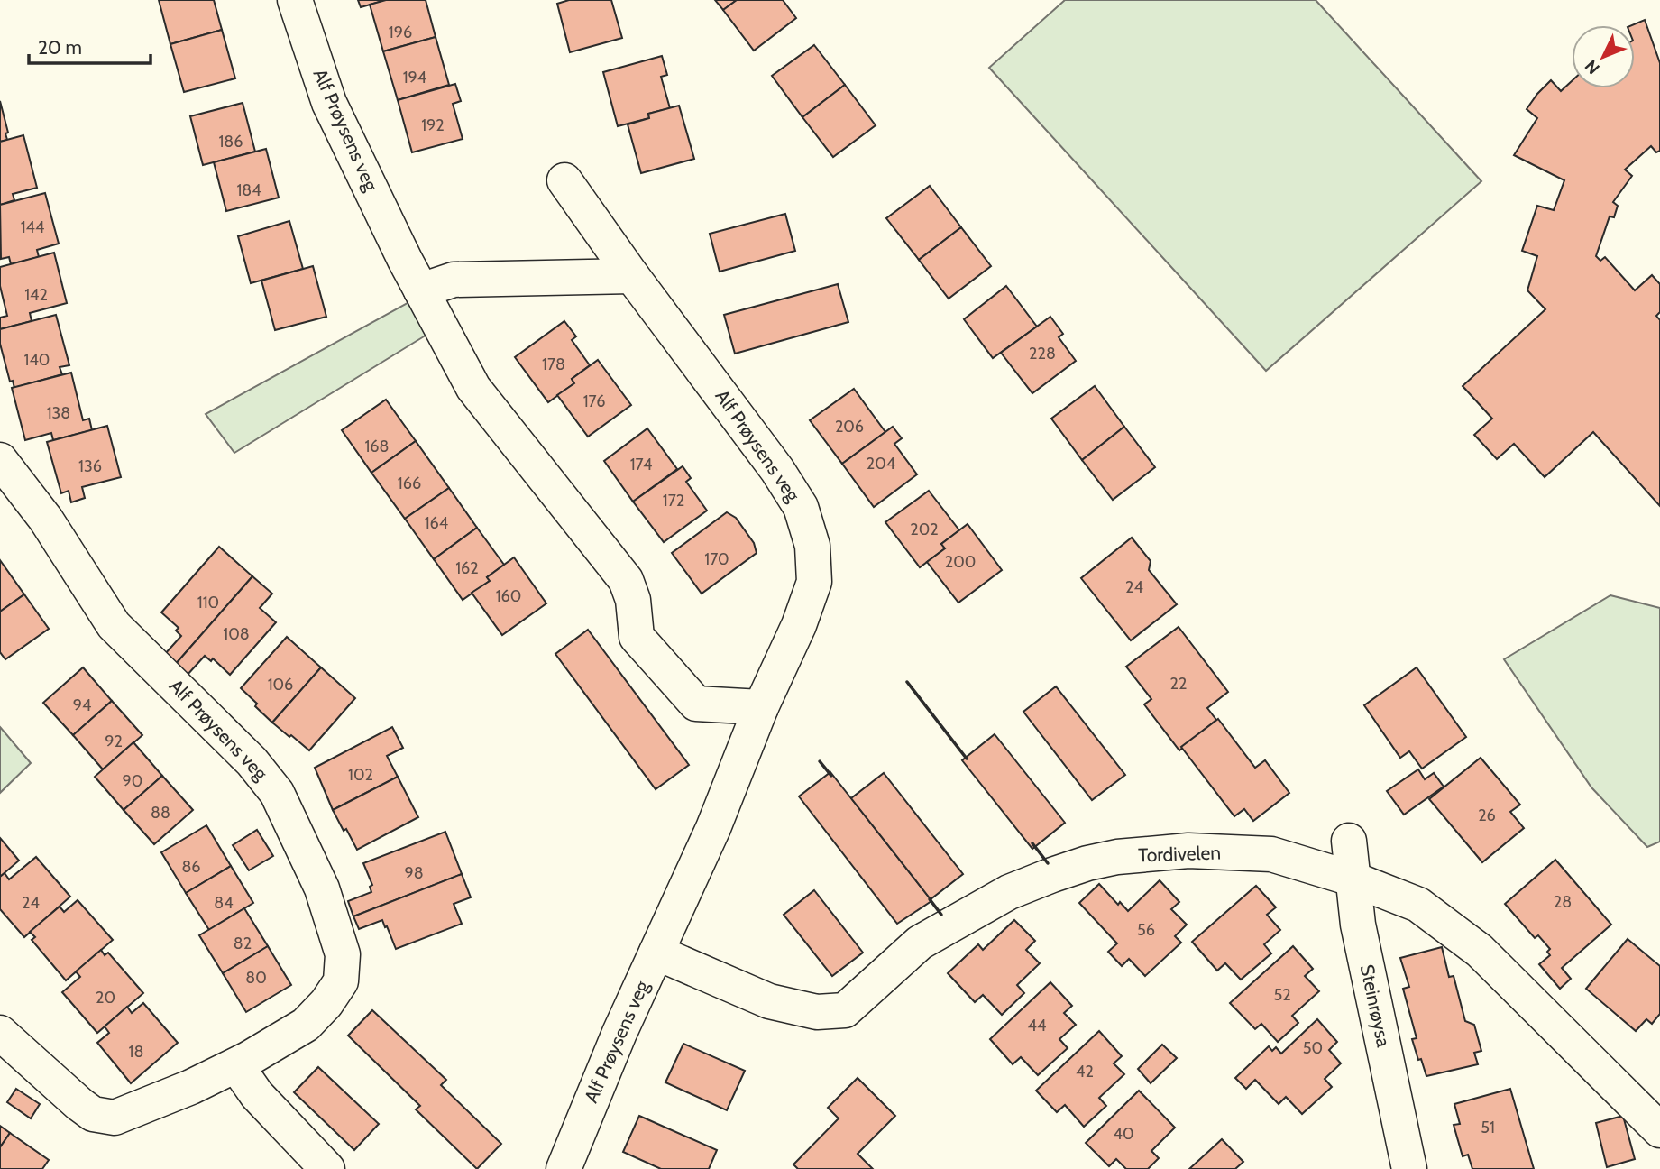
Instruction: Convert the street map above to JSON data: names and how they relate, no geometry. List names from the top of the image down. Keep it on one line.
{"streets":{"street":["Alf Prøysens veg","Tordivelen","Steinrøysa"]},"crossings":[["Alf Prøysens veg","Tordivelen"],["Tordivelen","Steinrøysa"]],"house_numbers":["196","194","192","186","184","144","142","228","140","178","176","138","206","168","204","174","136","166","172","164","202","170","200","162","24","160","110","108","22","106","94","92","102","90","88","26","86","98","28","24","84","56","82","80","52","20","44","50","18","42","51","40"],"scale_bar":"20 m","north":"bottom left"}
